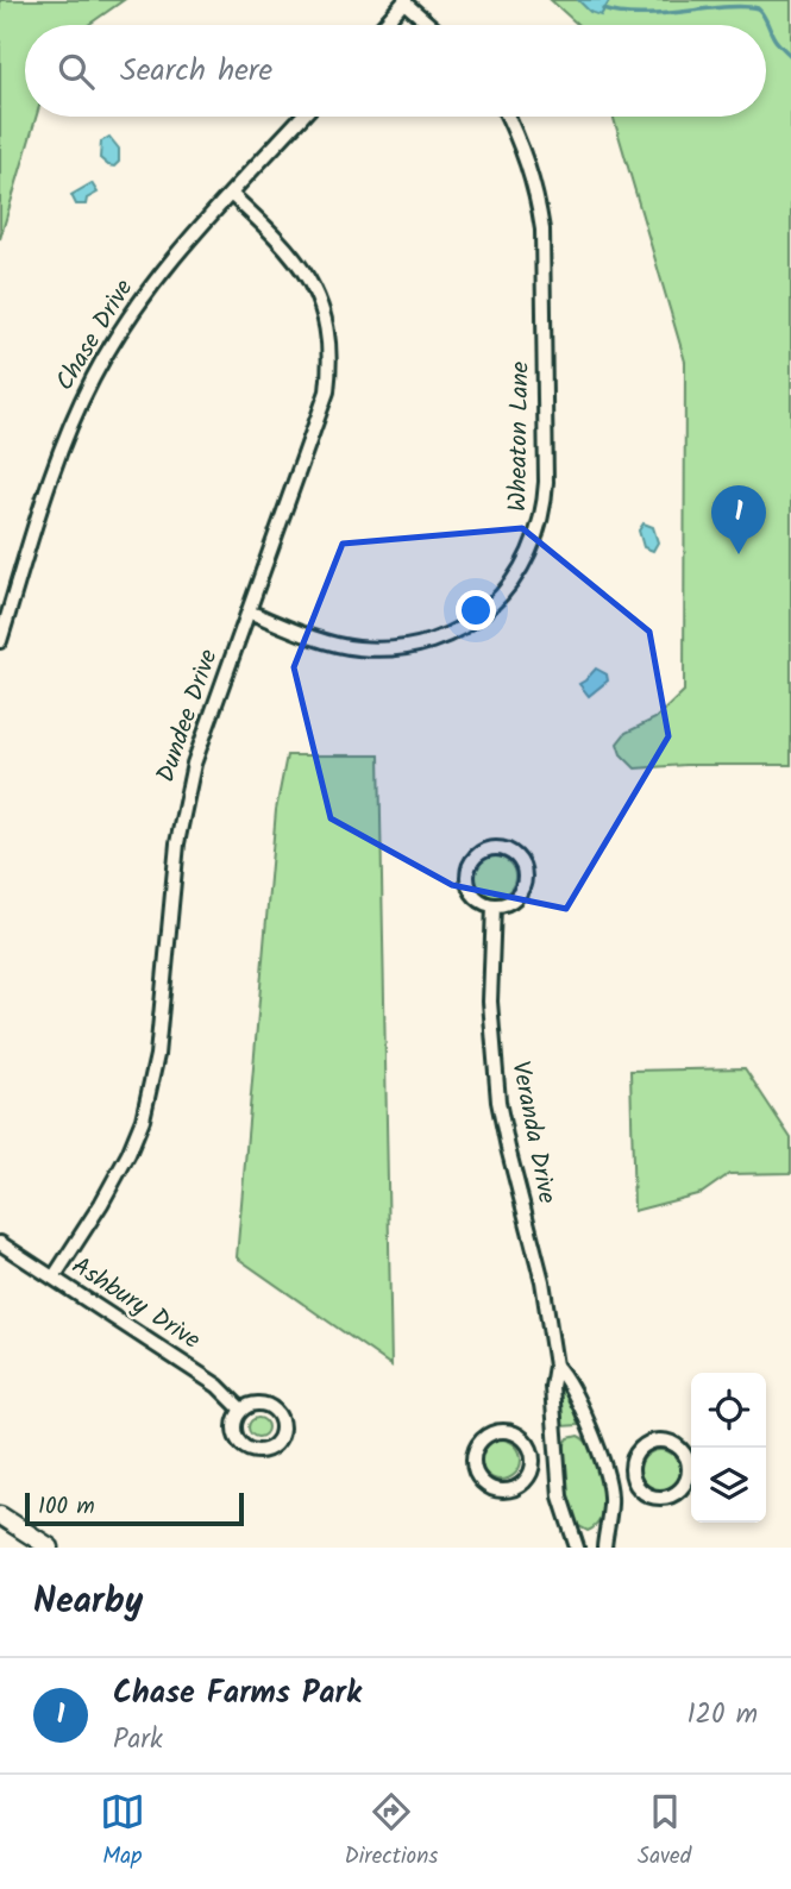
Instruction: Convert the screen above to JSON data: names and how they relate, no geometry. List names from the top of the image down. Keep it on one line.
{"streets":{"street":["Chase Drive","Wheaton Lane","Dundee Drive","Veranda Drive","Ashbury Drive"]},"crossings":[["Chase Drive","Dundee Drive"],["Wheaton Lane","Dundee Drive"],["Dundee Drive","Ashbury Drive"]],"scale_bar":"100 m","page":{"search":"Search here","pins":"1","scale":"100 m","heading":"Nearby","list":[{"mark":"1","name":"Chase Farms Park","note":"Park","value":"120 m"}],"nav":["Map","Directions","Saved"]}}
